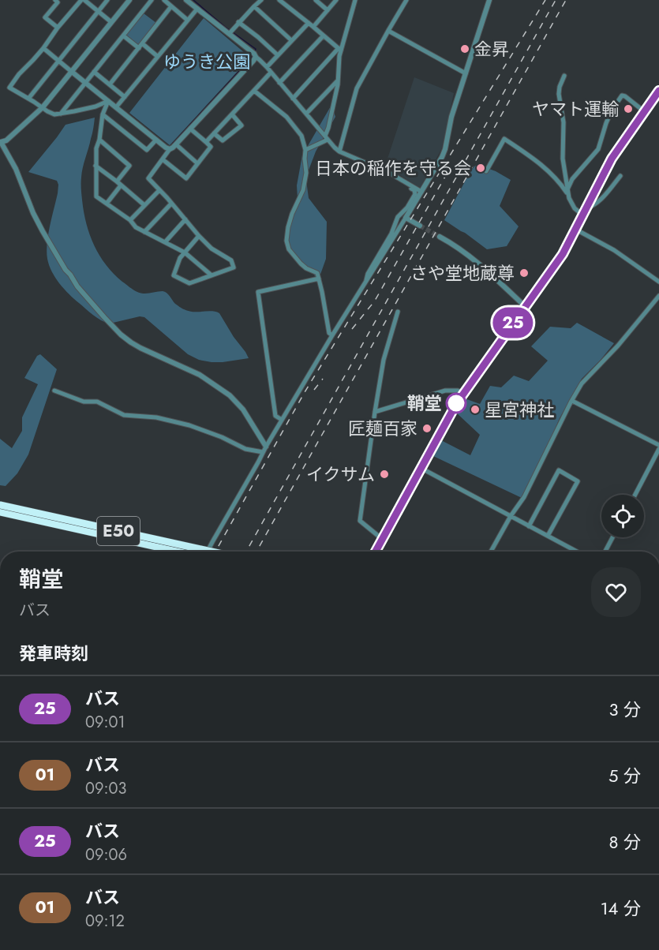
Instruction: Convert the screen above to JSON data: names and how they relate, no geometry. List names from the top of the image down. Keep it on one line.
{"streets":{"highway":["E50"]},"parks":["ゆうき公園"],"places":["金昇","ヤマト運輸","日本の稲作を守る会","さや堂地蔵尊","鞘堂","星宮神社","匠麺百家","イクサム"],"lines":["bus line 25"],"page":{"on_map":"25","heading":[["鞘堂","バス"],"発車時刻"],"list":[{"mark":"25","name":"バス","note":"09:01","value":"3 分"},{"mark":"01","name":"バス","note":"09:03","value":"5 分"},{"mark":"25","name":"バス","note":"09:06","value":"8 分"},{"mark":"01","name":"バス","note":"09:12","value":"14 分"}]}}
